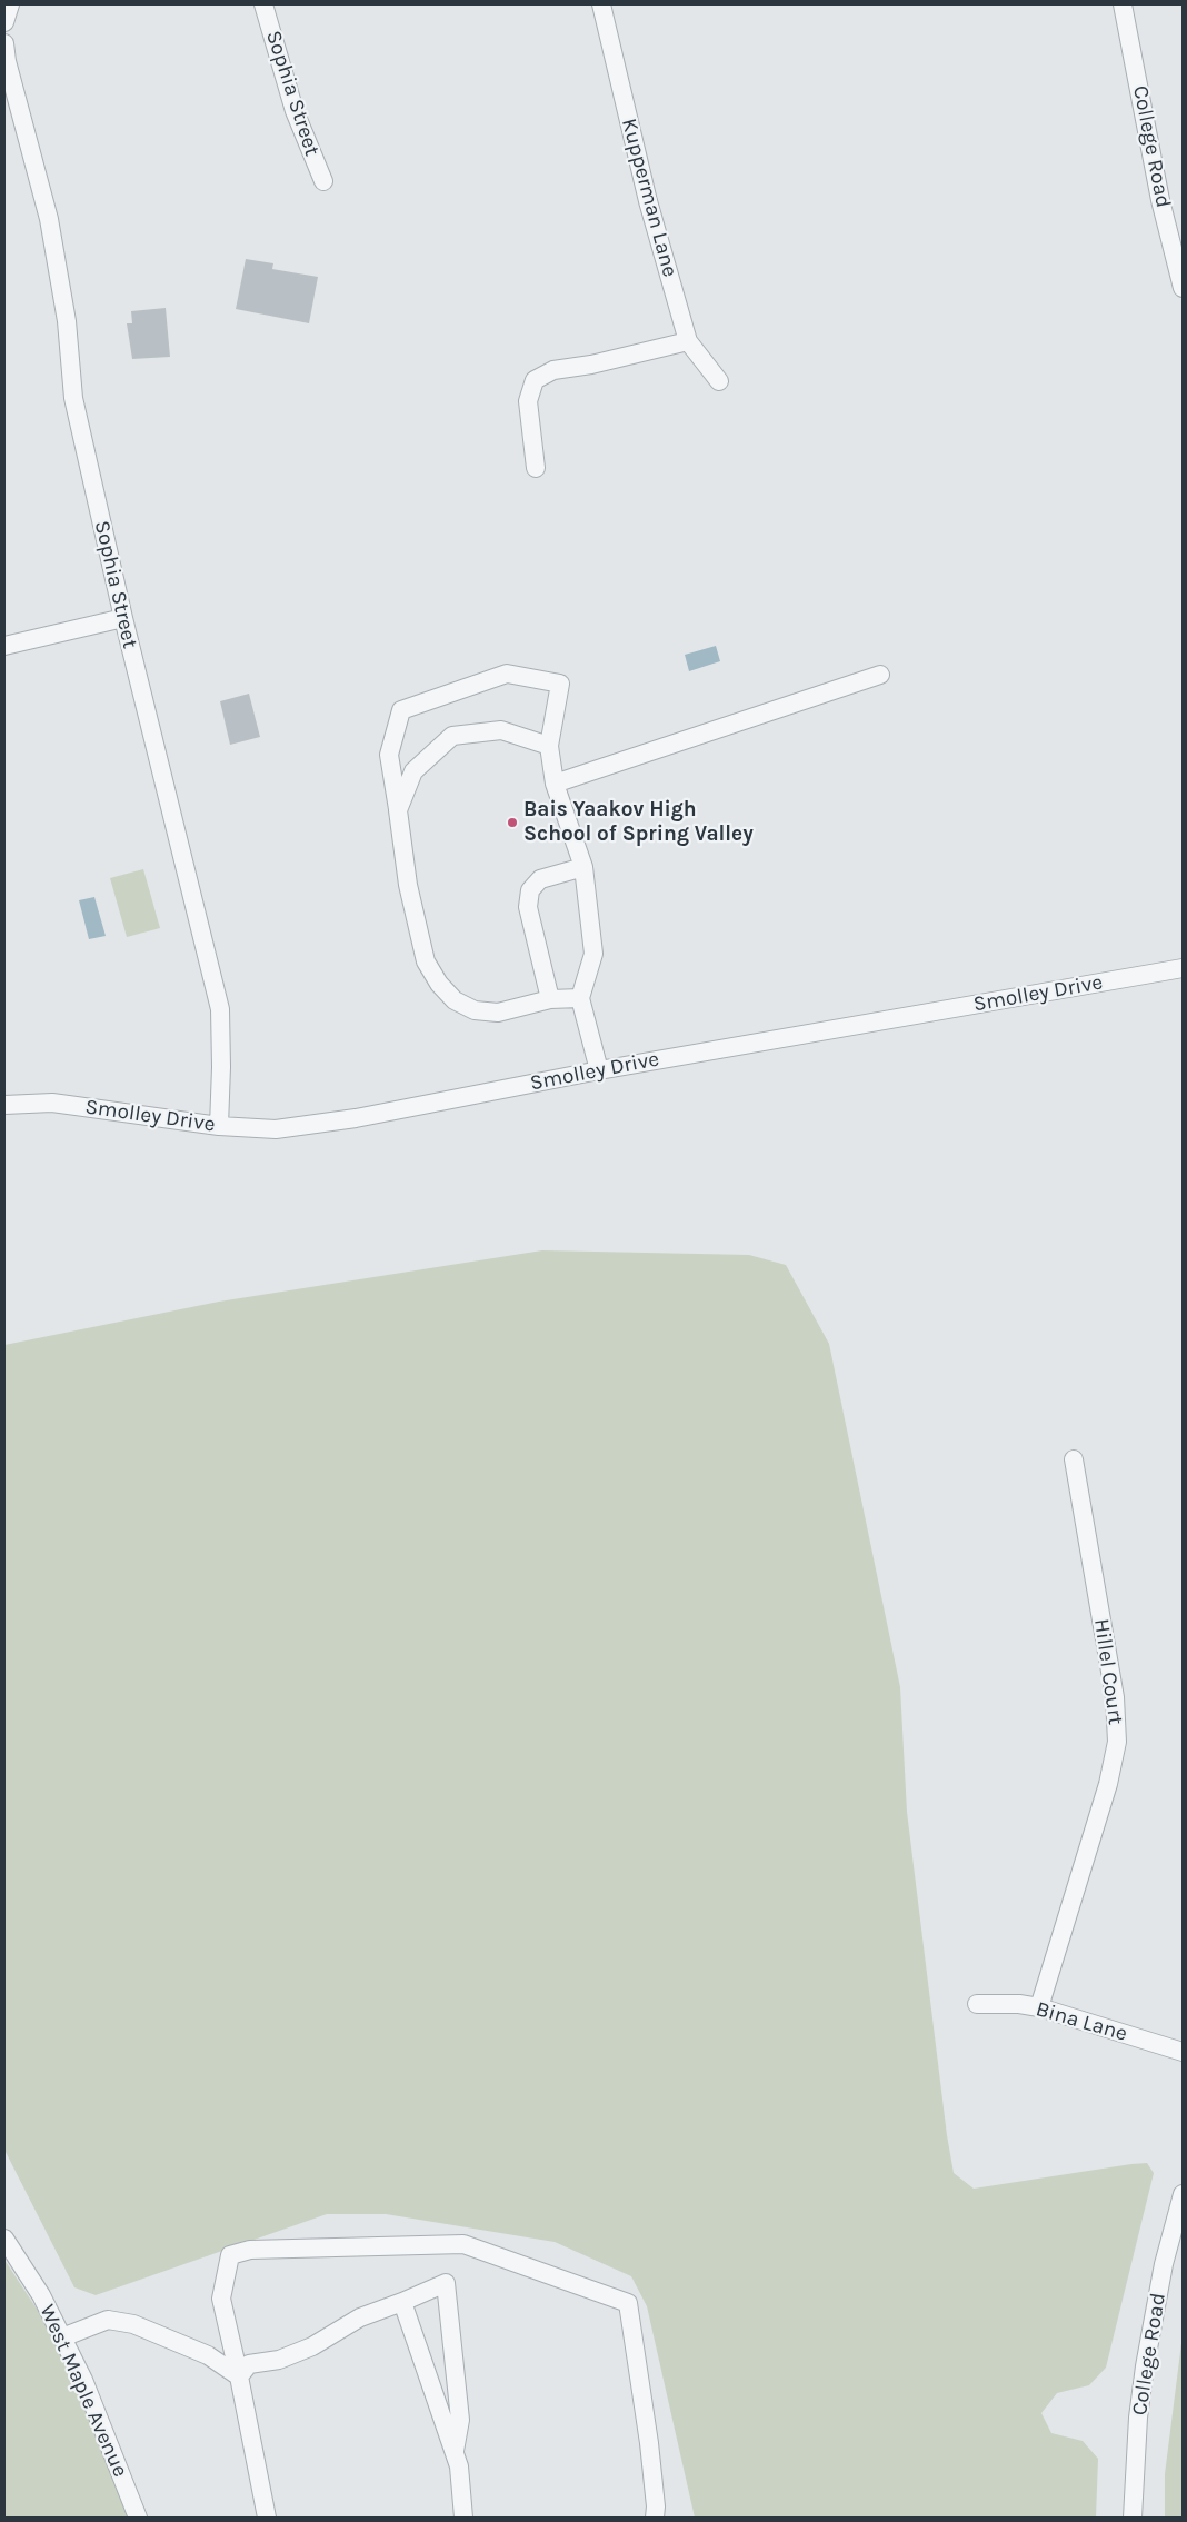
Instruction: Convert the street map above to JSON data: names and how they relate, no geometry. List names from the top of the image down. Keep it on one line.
{"streets":{"street":["Sophia Street","College Road","Kupperman Lane","Smolley Drive","Hillel Court","Bina Lane","West Maple Avenue"]},"crossings":[["Sophia Street","Smolley Drive"],["Hillel Court","Bina Lane"]],"places":["Bais Yaakov High School of Spring Valley"]}
